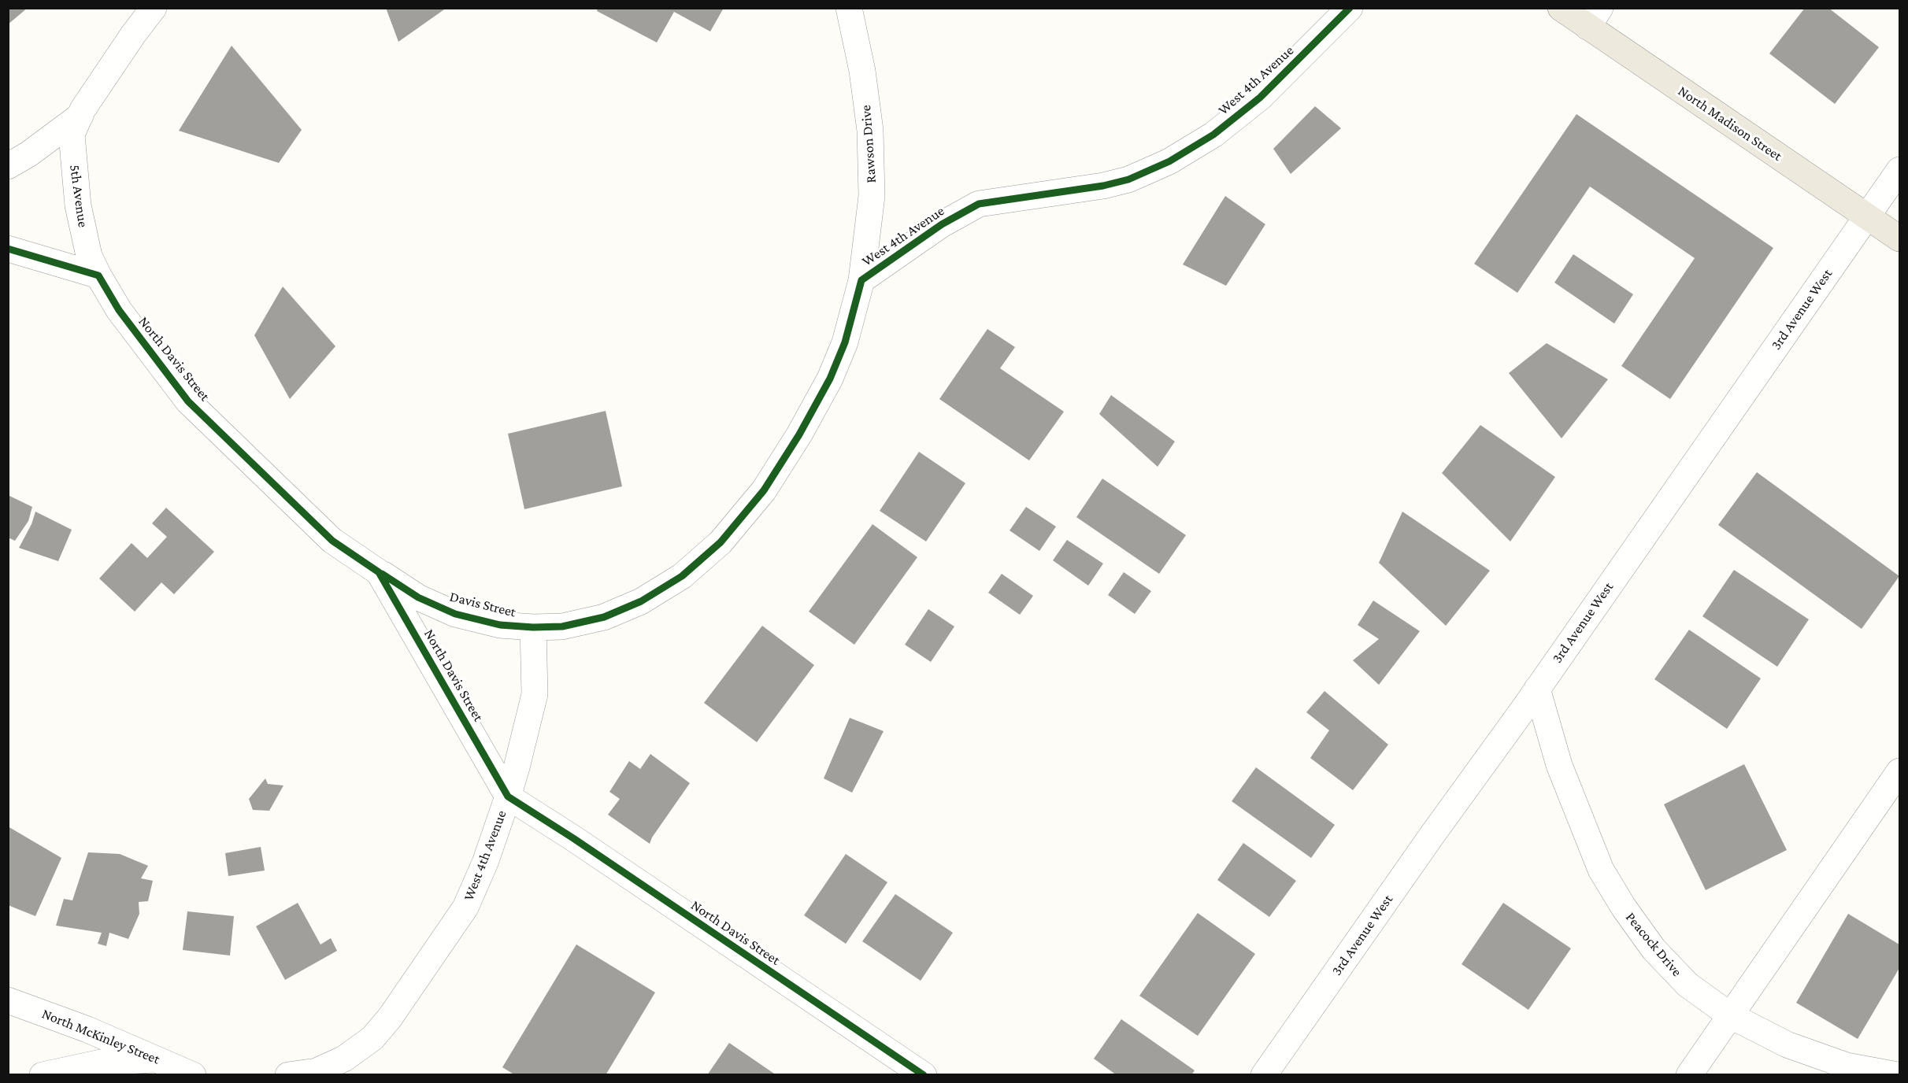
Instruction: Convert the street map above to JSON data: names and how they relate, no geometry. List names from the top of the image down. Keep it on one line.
{"streets":{"main road":["North Madison Street"],"street":["West 4th Avenue","Rawson Drive","5th Avenue","3rd Avenue West","North Davis Street","Davis Street","Peacock Drive","North McKinley Street"]},"crossings":[["West 4th Avenue","Rawson Drive"],["West 4th Avenue","North Davis Street"],["West 4th Avenue","Davis Street"],["North Madison Street","3rd Avenue West"],["5th Avenue","North Davis Street"],["3rd Avenue West","Peacock Drive"],["North Davis Street","Davis Street"]]}
